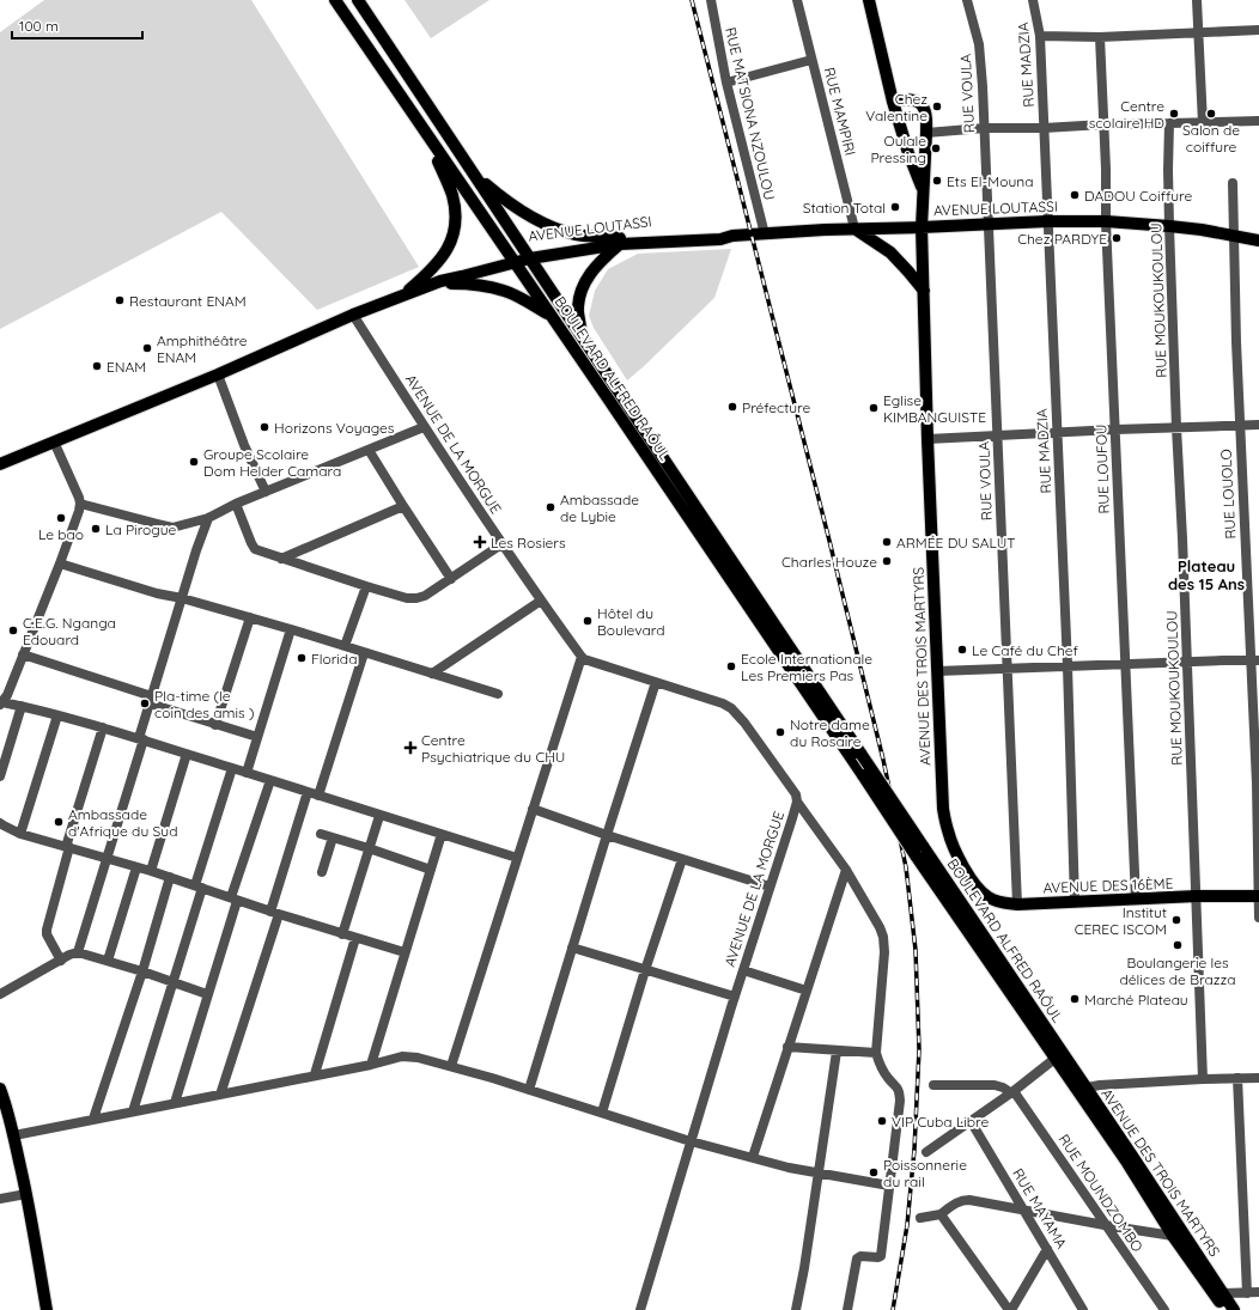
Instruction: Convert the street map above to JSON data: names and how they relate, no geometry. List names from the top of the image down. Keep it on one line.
{"streets":{"main road":["AVENUE LOUTASSI","BOULEVARD ALFRED RAÔUL","AVENUE DES TROIS MARTYRS","AVENUE DES 16ÈME"],"street":["RUE MADZIA","RUE VOULA","RUE MAMPIRI","RUE MATSIONA NZOULOU","RUE MOUKOUKOULOU","AVENUE DE LA MORGUE","RUE LOUFOU","RUE LOUOLO","RUE MOUNDZOMBO","RUE MAYAMA"]},"crossings":[["RUE MADZIA","AVENUE LOUTASSI"],["RUE MADZIA","AVENUE DES 16ÈME"],["RUE VOULA","AVENUE LOUTASSI"],["RUE VOULA","AVENUE DES 16ÈME"],["RUE MAMPIRI","AVENUE LOUTASSI"],["RUE MATSIONA NZOULOU","AVENUE LOUTASSI"],["AVENUE LOUTASSI","RUE MOUKOUKOULOU"],["AVENUE LOUTASSI","BOULEVARD ALFRED RAÔUL"],["AVENUE LOUTASSI","AVENUE DE LA MORGUE"],["AVENUE LOUTASSI","RUE LOUFOU"],["AVENUE LOUTASSI","RUE LOUOLO"],["AVENUE LOUTASSI","AVENUE DES TROIS MARTYRS"],["RUE MOUKOUKOULOU","AVENUE DES 16ÈME"],["BOULEVARD ALFRED RAÔUL","AVENUE DES TROIS MARTYRS"],["RUE LOUFOU","AVENUE DES 16ÈME"],["RUE LOUOLO","AVENUE DES 16ÈME"],["AVENUE DES TROIS MARTYRS","AVENUE DES 16ÈME"]],"districts":["Plateau des 15 Ans"],"places":{"other":["Chez Valentine","Centre scolaire HD","Salon de coiffure","Oulale Pressing","Ets El-Mouna","DADOU Coiffure","Station Total","Chez PARDYE","Restaurant ENAM","Amphithéâtre ENAM","ENAM","Préfecture","Eglise KIMBANGUISTE","Horizons Voyages","Groupe Scolaire Dom Helder Camara","Ambassade de Lybie","Le bao","La Pirogue","ARMÉE DU SALUT","Charles Houze","Hôtel du Boulevard","C.E.G. Nganga Edouard","Le Café du Chef","Florida","Ecole Internationale Les Premiers Pas","Pla-time (le coin des amis )","Notre dame du Rosaire","Ambassade d'Afrique du Sud","Institut CEREC ISCOM","Boulangerie les délices de Brazza","Marché Plateau","VIP Cuba Libre","Poissonnerie du rail"],"health":["Les Rosiers","Centre Psychiatrique du CHU"]},"scale_bar":"100 m"}
